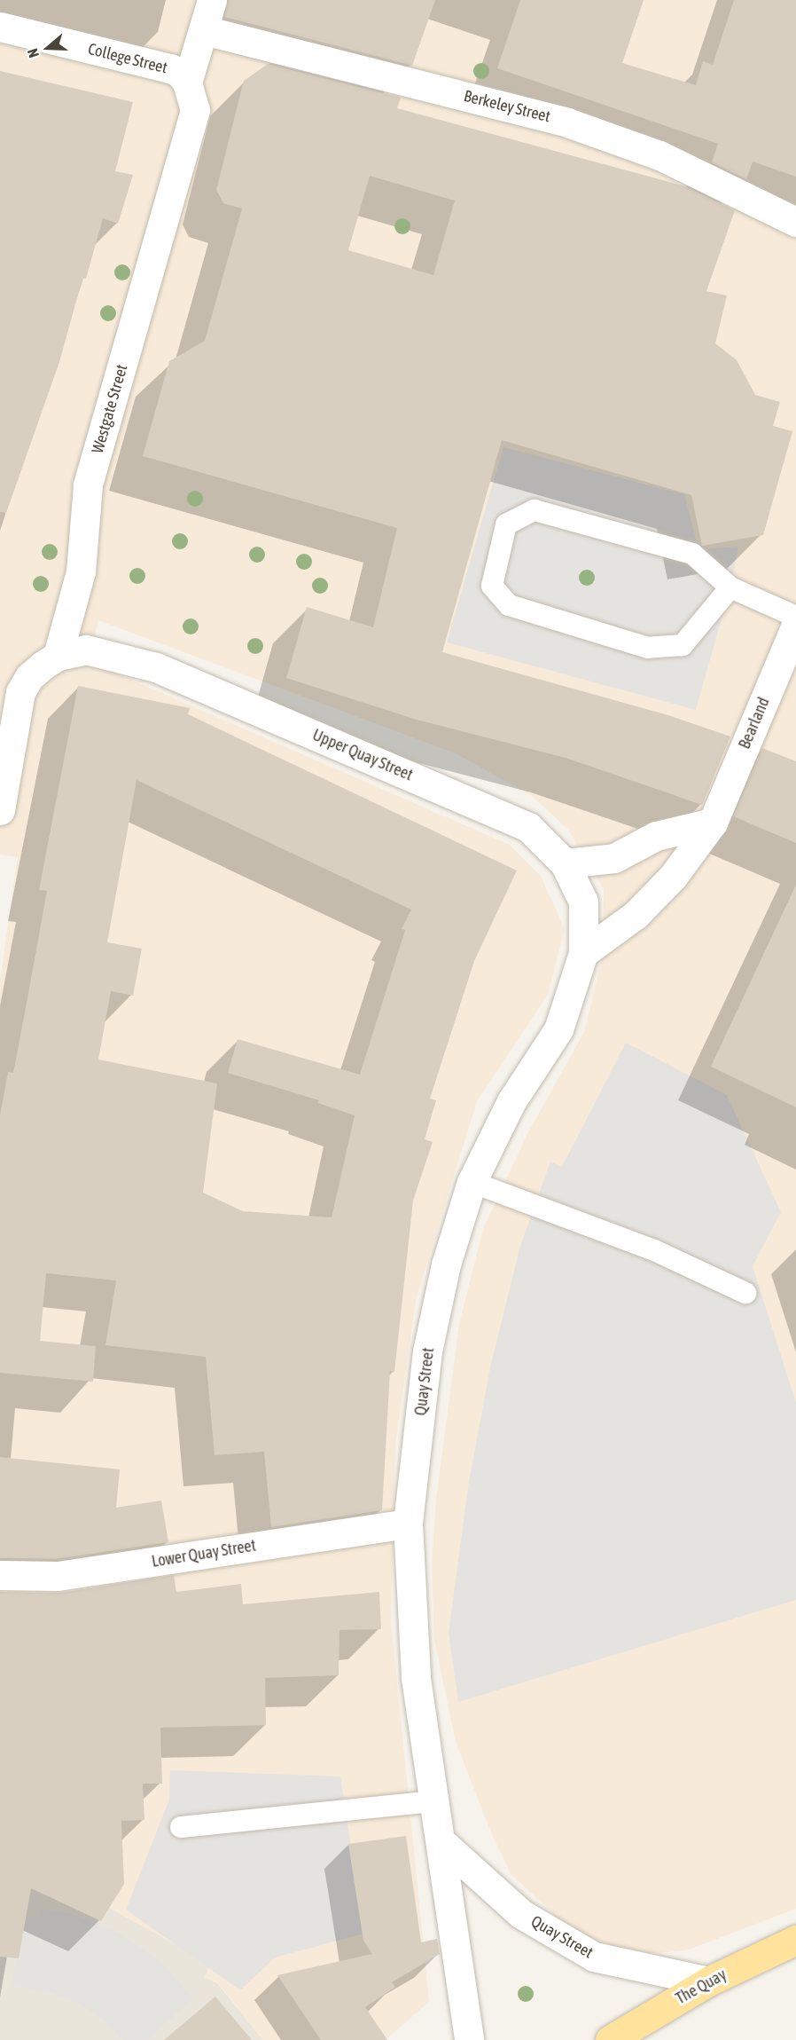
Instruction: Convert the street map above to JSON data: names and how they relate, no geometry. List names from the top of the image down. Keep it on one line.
{"streets":{"main road":["The Quay"],"street":["College Street","Berkeley Street","Westgate Street","Bearland","Upper Quay Street","Quay Street","Lower Quay Street"]},"crossings":[["College Street","Westgate Street"],["Westgate Street","Upper Quay Street"],["Bearland","Upper Quay Street"],["Bearland","Quay Street"],["Upper Quay Street","Quay Street"],["Quay Street","Lower Quay Street"],["Quay Street","The Quay"]],"north":"left"}
